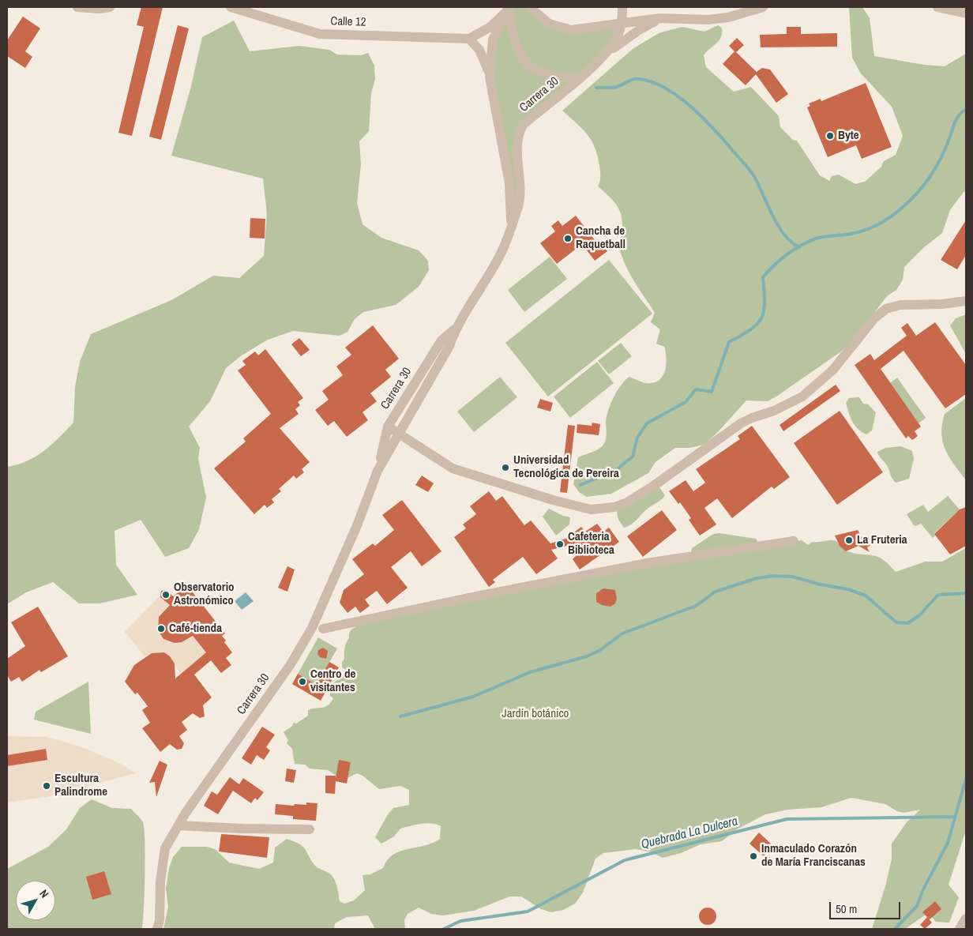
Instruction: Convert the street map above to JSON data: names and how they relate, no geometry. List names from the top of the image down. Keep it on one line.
{"streets":{"street":["Calle 12","Carrera 30"]},"water":["Quebrada La Dulcera"],"parks":["Jardín botánico"],"places":["Byte","Cancha de Raquetball","Universidad Tecnológica de Pereira","La Fruteria","Cafeteria Biblioteca","Observatorio Astronómico","Café-tienda","Centro de visitantes","Escultura Palindrome","Inmaculado Corazón de María Franciscanas"],"scale_bar":"50 m","north":"top right"}
